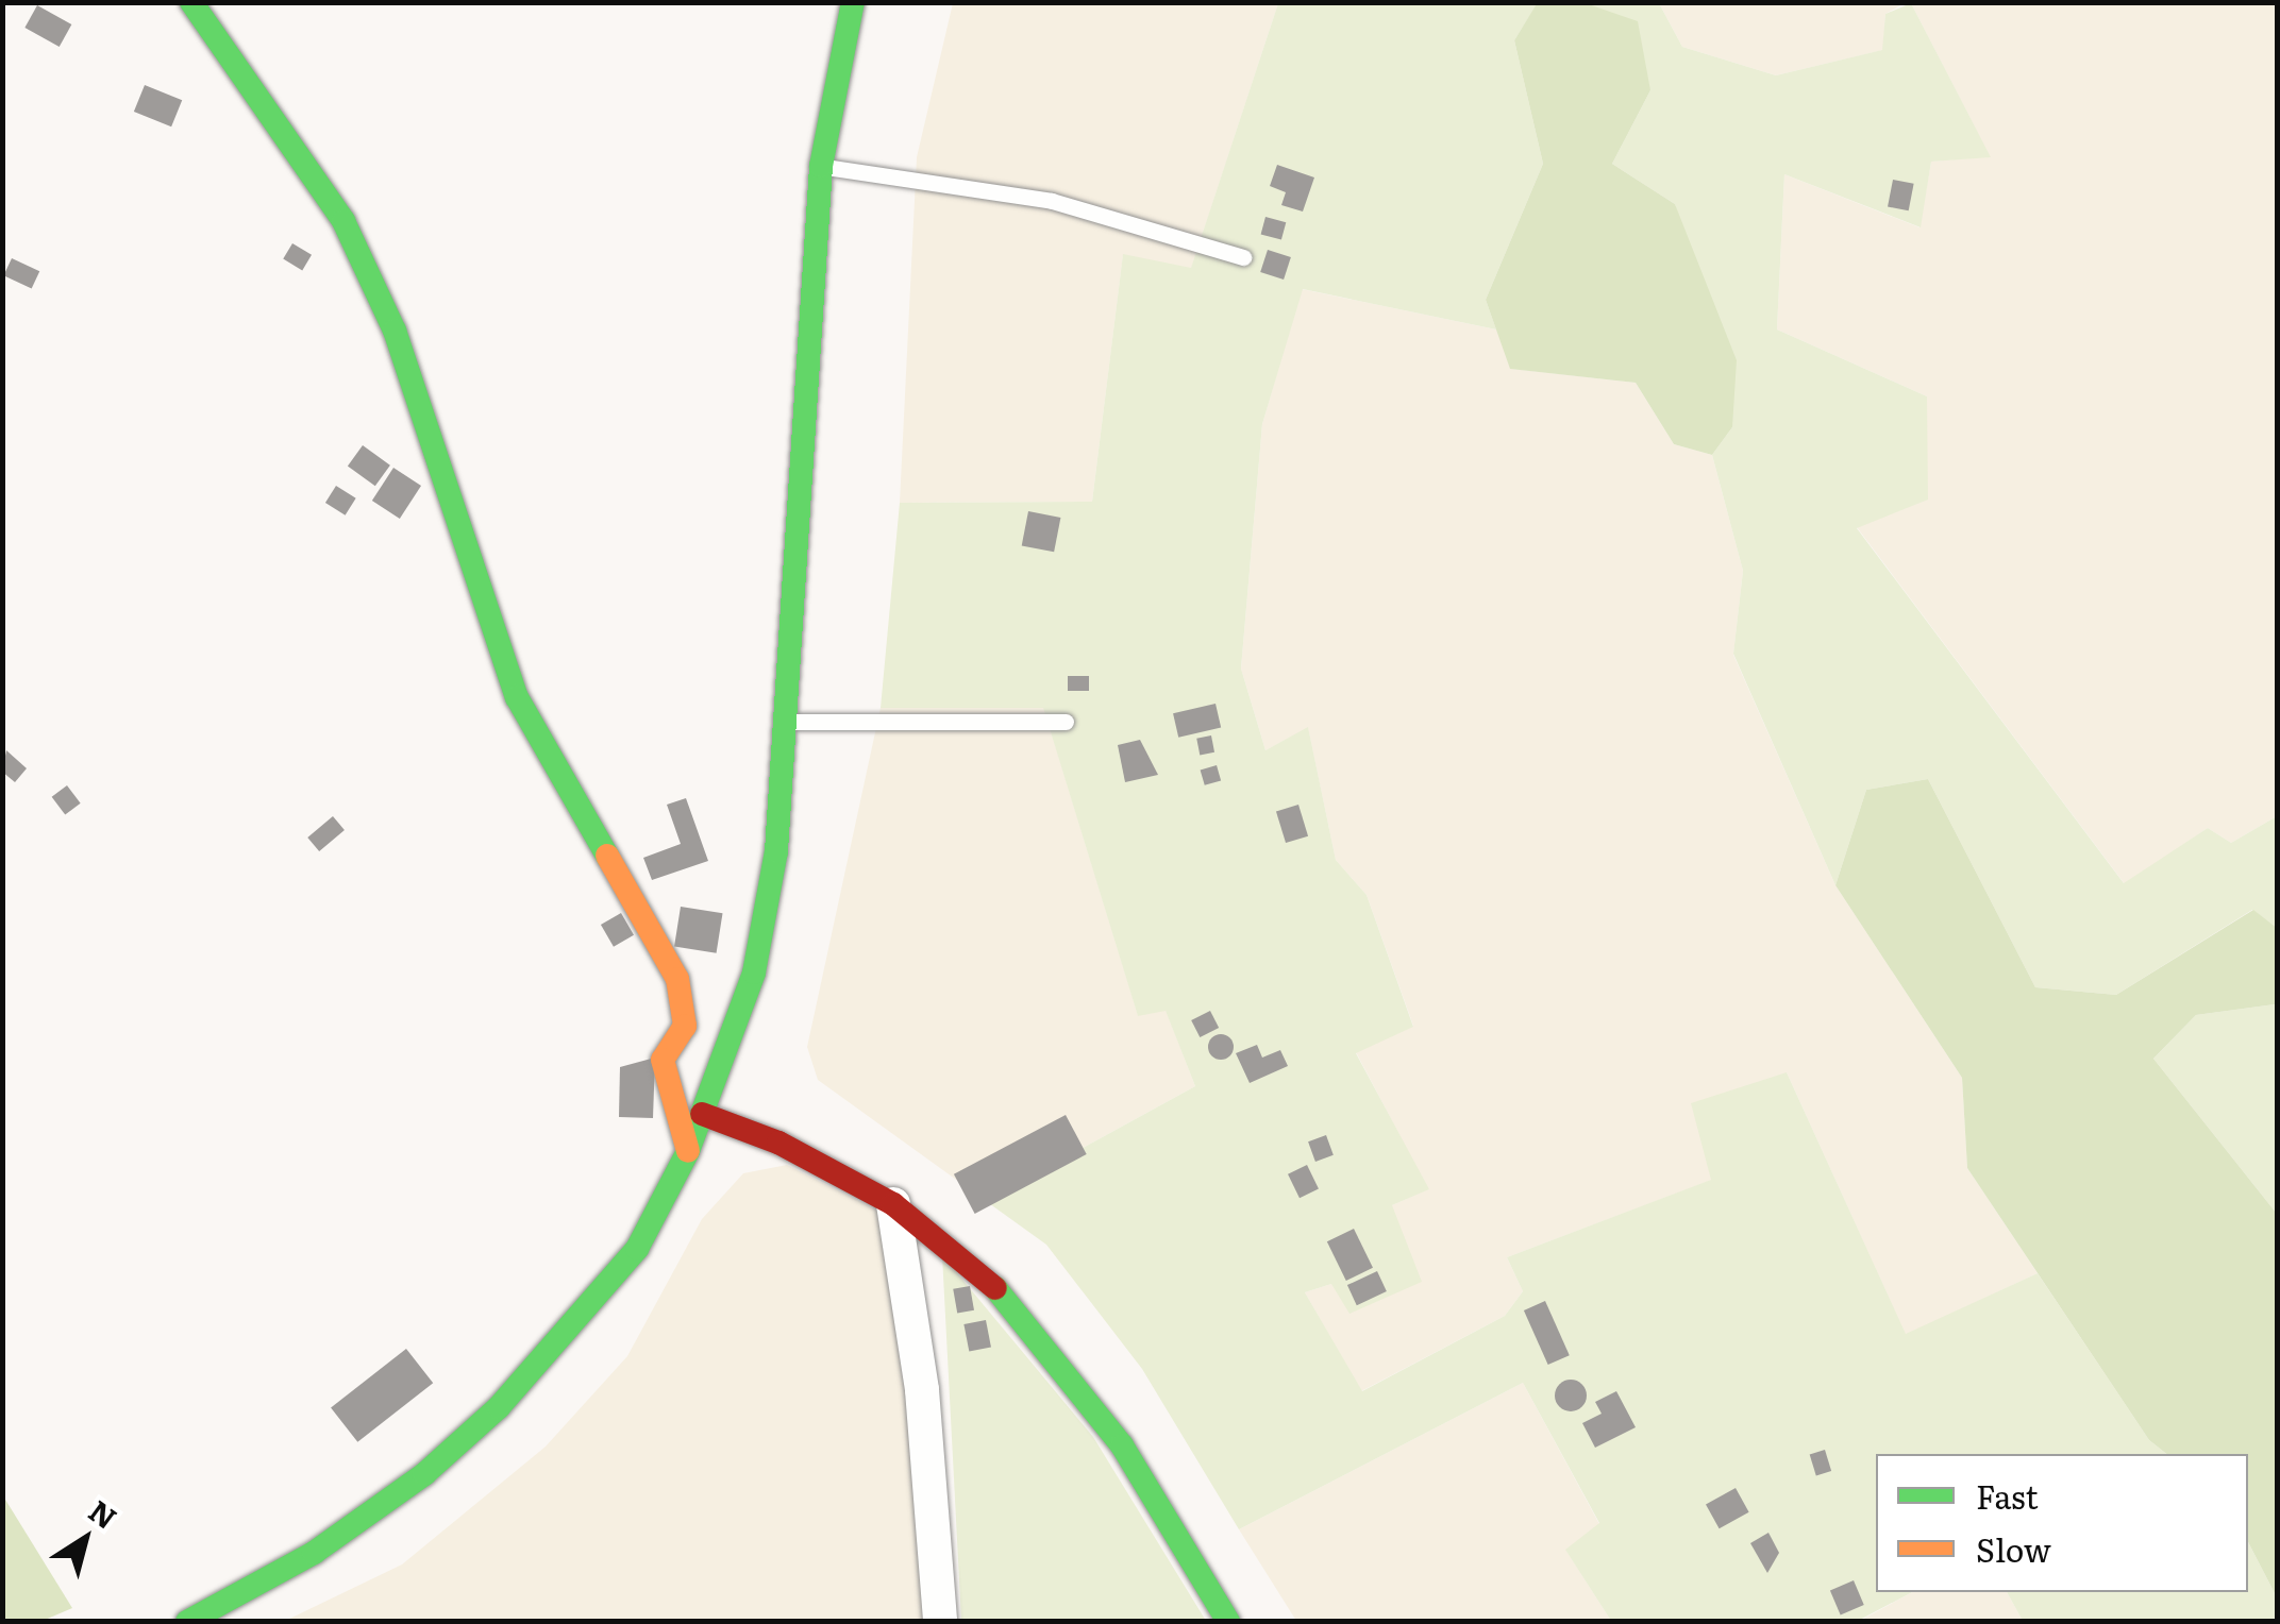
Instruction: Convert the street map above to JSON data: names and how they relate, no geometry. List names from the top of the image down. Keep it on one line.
{"legend":["Fast","Slow"],"north":"top right"}
